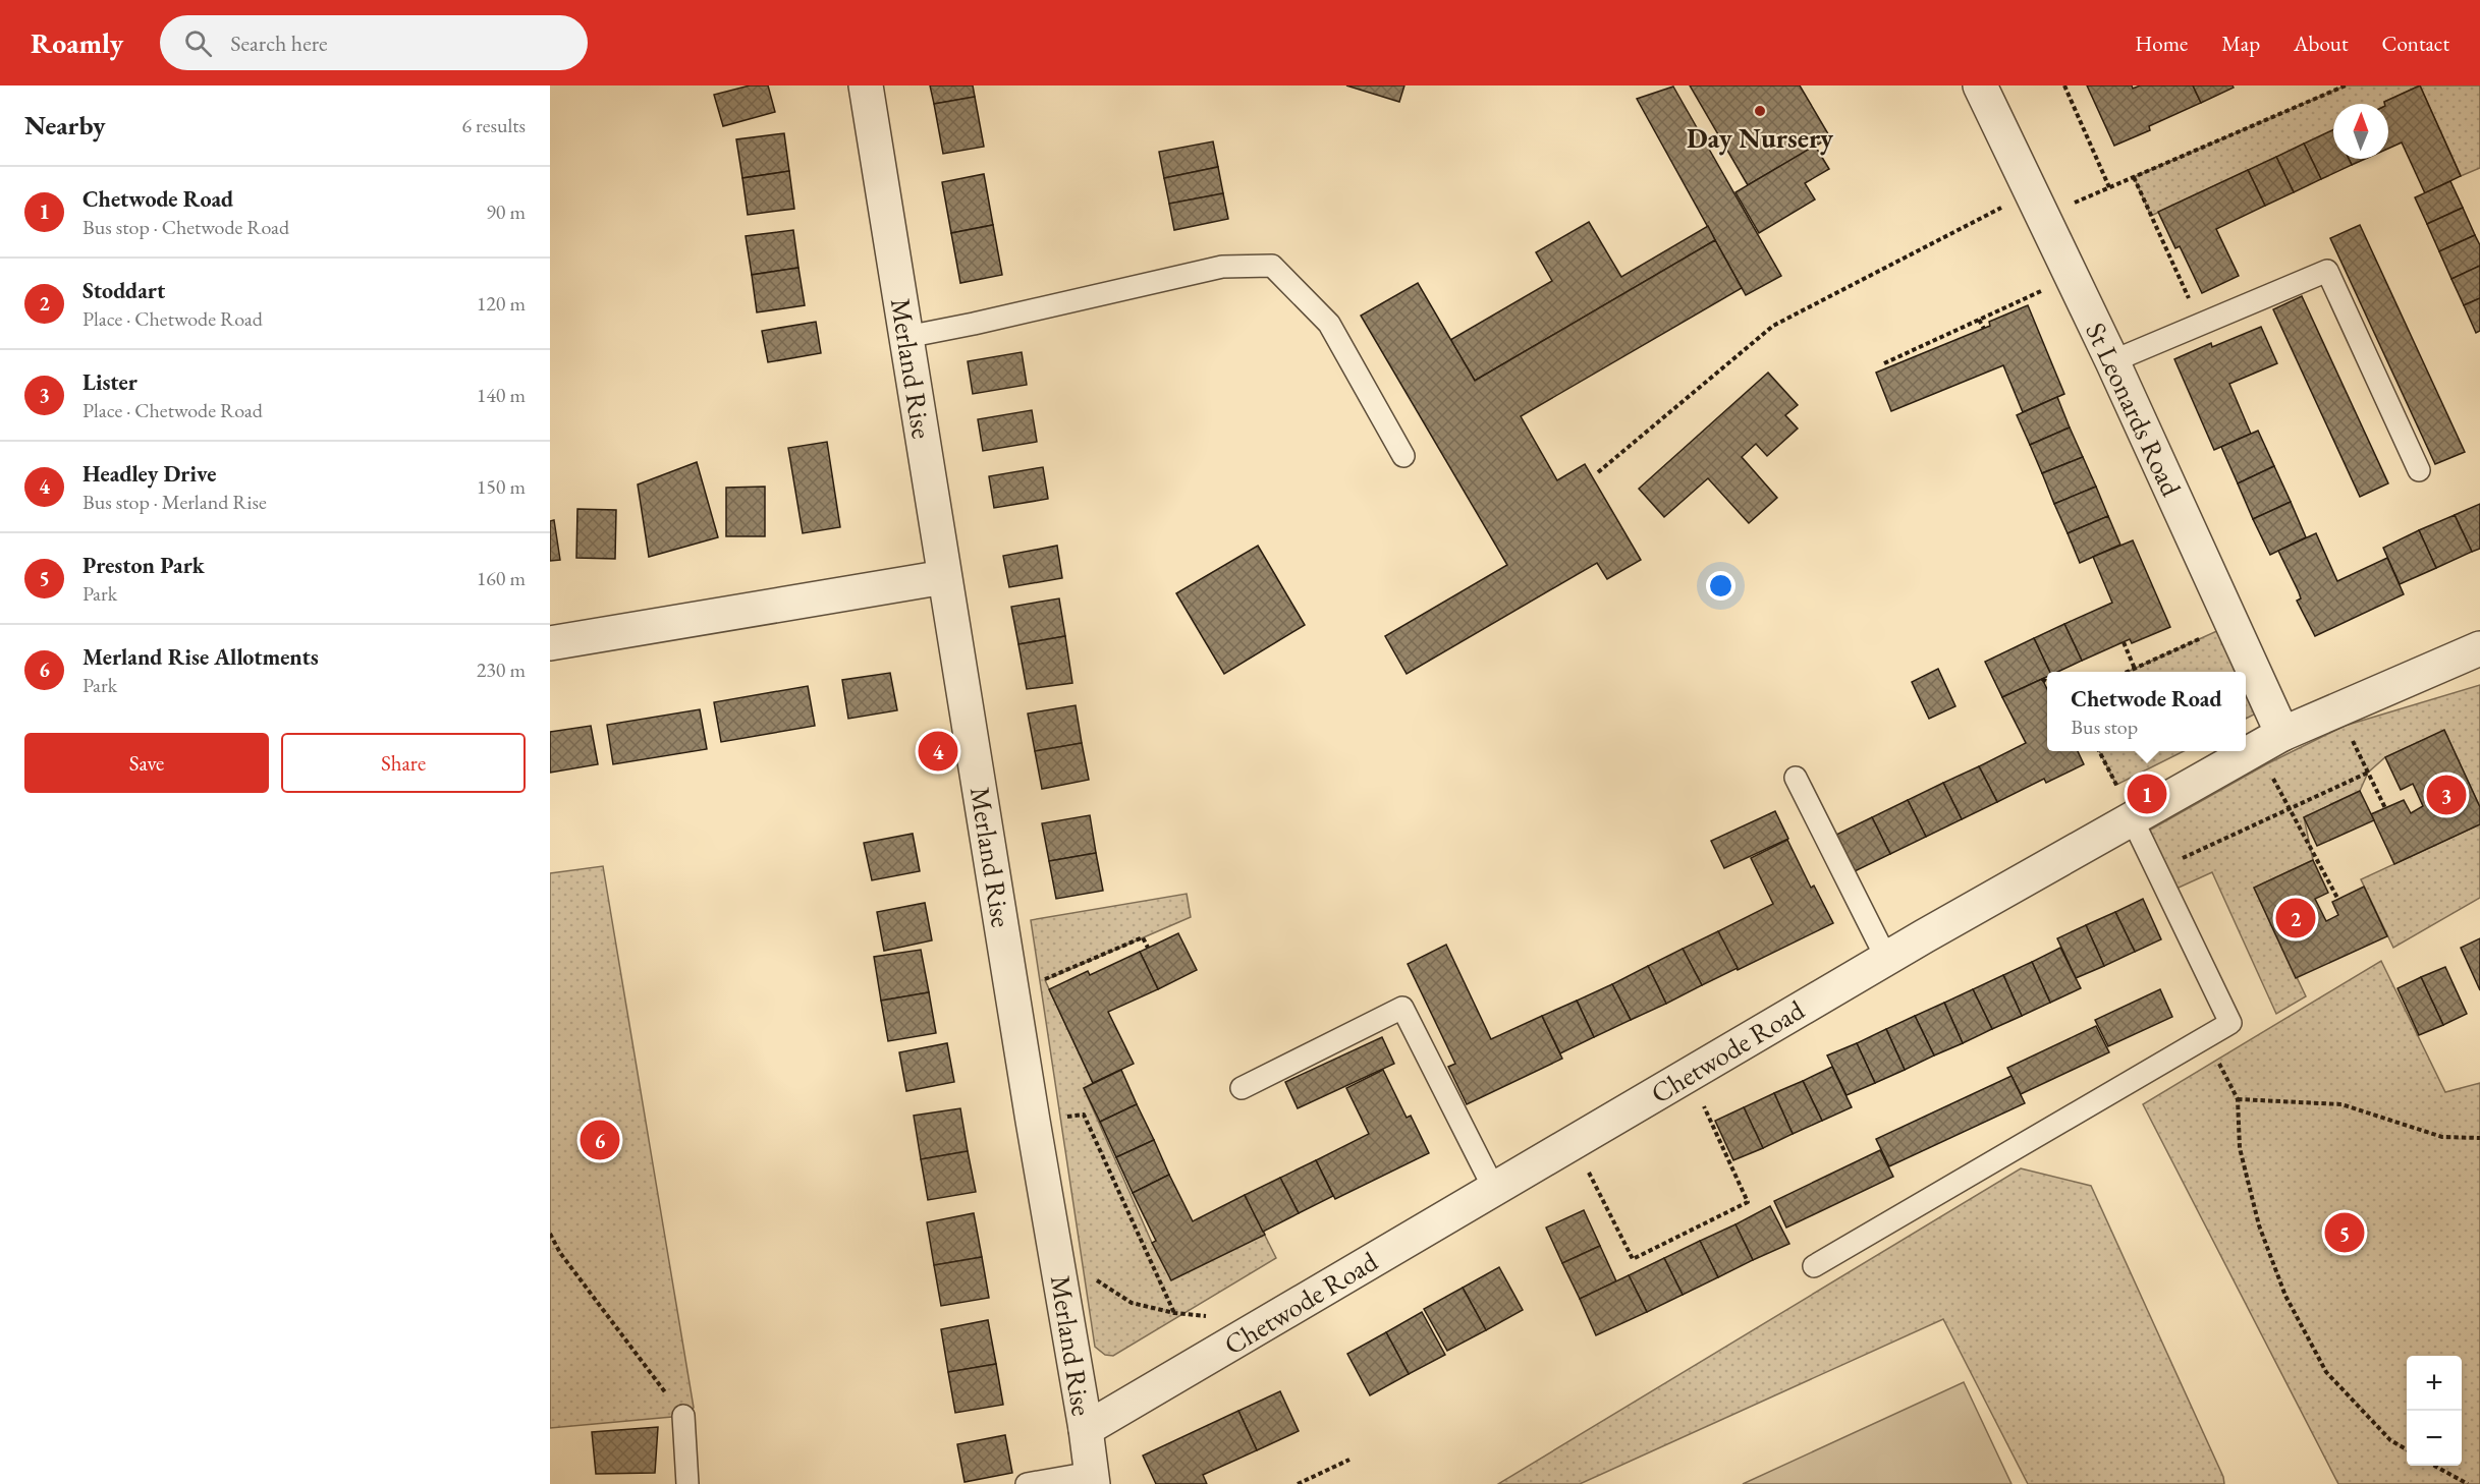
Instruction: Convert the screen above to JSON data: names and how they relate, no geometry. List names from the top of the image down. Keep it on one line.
{"streets":{"street":["Merland Rise","St Leonards Road","Chetwode Road"]},"crossings":[["Merland Rise","Chetwode Road"],["St Leonards Road","Chetwode Road"]],"places":["Day Nursery"],"north":"top","page":{"header":"Roamly","search":"Search here","nav":["Home","Map","About","Contact"],"heading":["Nearby","6 results"],"list":[{"mark":"1","name":"Chetwode Road","note":"Bus stop · Chetwode Road","value":"90 m"},{"mark":"2","name":"Stoddart","note":"Place · Chetwode Road","value":"120 m"},{"mark":"3","name":"Lister","note":"Place · Chetwode Road","value":"140 m"},{"mark":"4","name":"Headley Drive","note":"Bus stop · Merland Rise","value":"150 m"},{"mark":"5","name":"Preston Park","note":"Park","value":"160 m"},{"mark":"6","name":"Merland Rise Allotments","note":"Park","value":"230 m"}],"popup":["Chetwode Road","Bus stop"],"buttons":["Save","Share"],"pins":["4","1","3","2","6","5"],"map_buttons":["+","−"]}}
